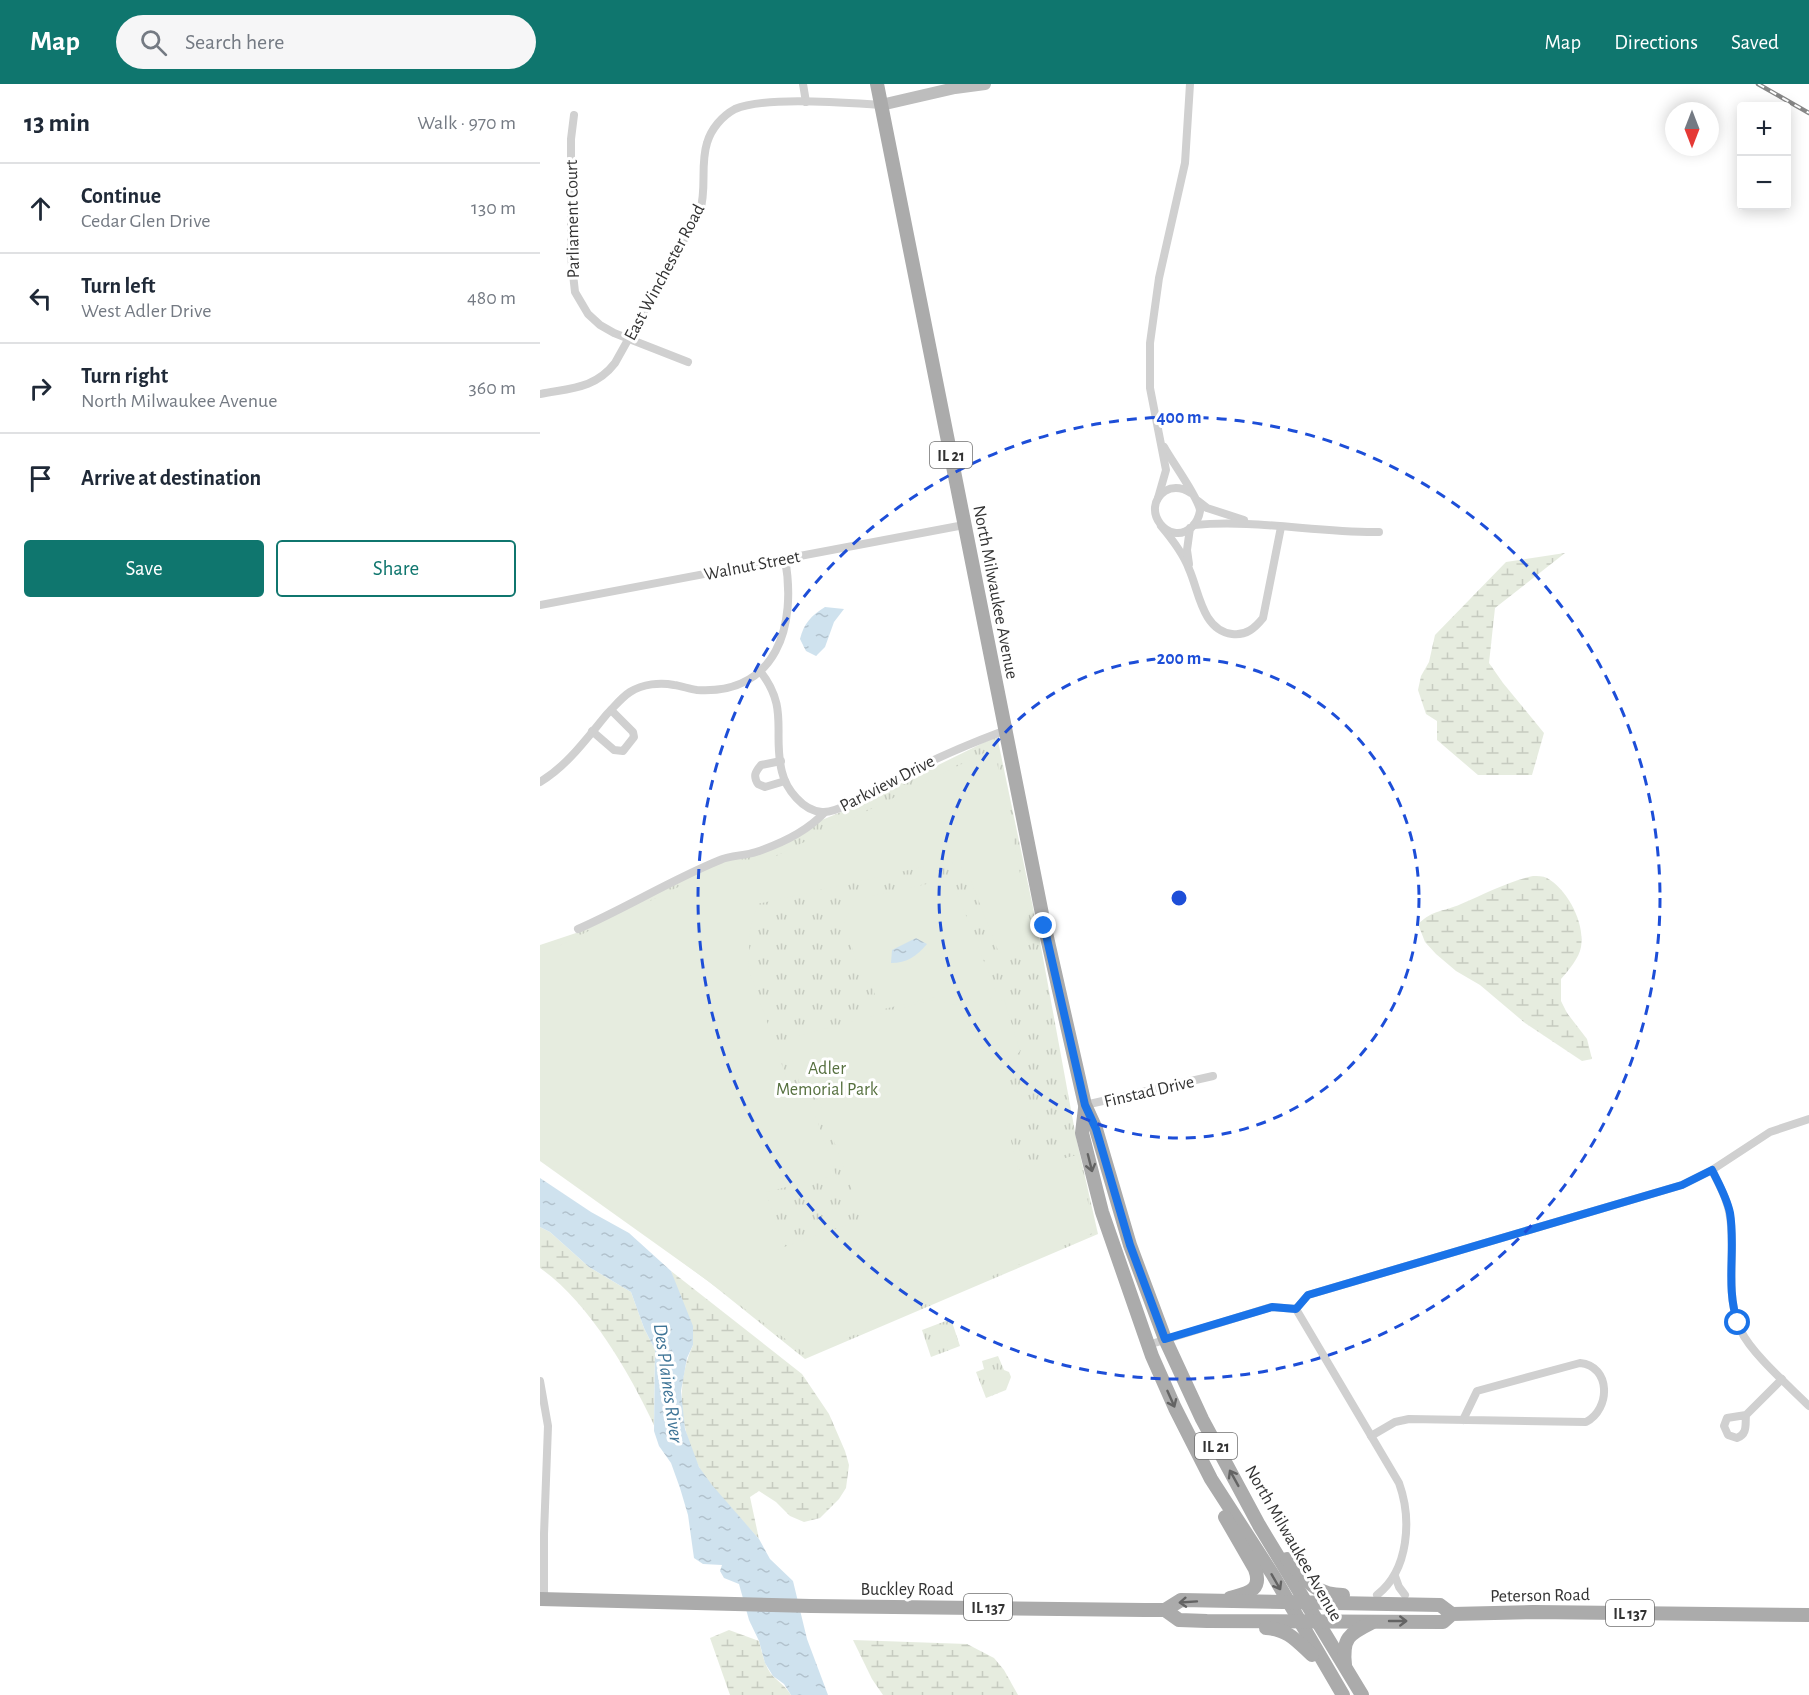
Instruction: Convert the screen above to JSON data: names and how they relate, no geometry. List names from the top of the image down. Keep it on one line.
{"streets":{"main road":["IL 21","North Milwaukee Avenue","Buckley Road","Peterson Road","IL 137"],"street":["Parliament Court","East Winchester Road","Walnut Street","Parkview Drive","Finstad Drive"]},"crossings":[["Parliament Court","East Winchester Road"],["East Winchester Road","North Milwaukee Avenue"],["Walnut Street","North Milwaukee Avenue"],["North Milwaukee Avenue","Parkview Drive"],["North Milwaukee Avenue","Finstad Drive"],["North Milwaukee Avenue","Buckley Road"],["North Milwaukee Avenue","Peterson Road"],["Buckley Road","Peterson Road"]],"water":["Des Plaines River"],"parks":["Adler Memorial Park"],"north":"bottom","page":{"header":"Map","search":"Search here","nav":["Map","Directions","Saved"],"heading":["13 min","Walk · 970 m"],"map_buttons":["+","−"],"list":[["Continue","Cedar Glen Drive","130 m"],["Turn left","West Adler Drive","480 m"],["Turn right","North Milwaukee Avenue","360 m"],"Arrive at destination"],"buttons":["Save","Share"]},"rings":["400 m","200 m"]}
